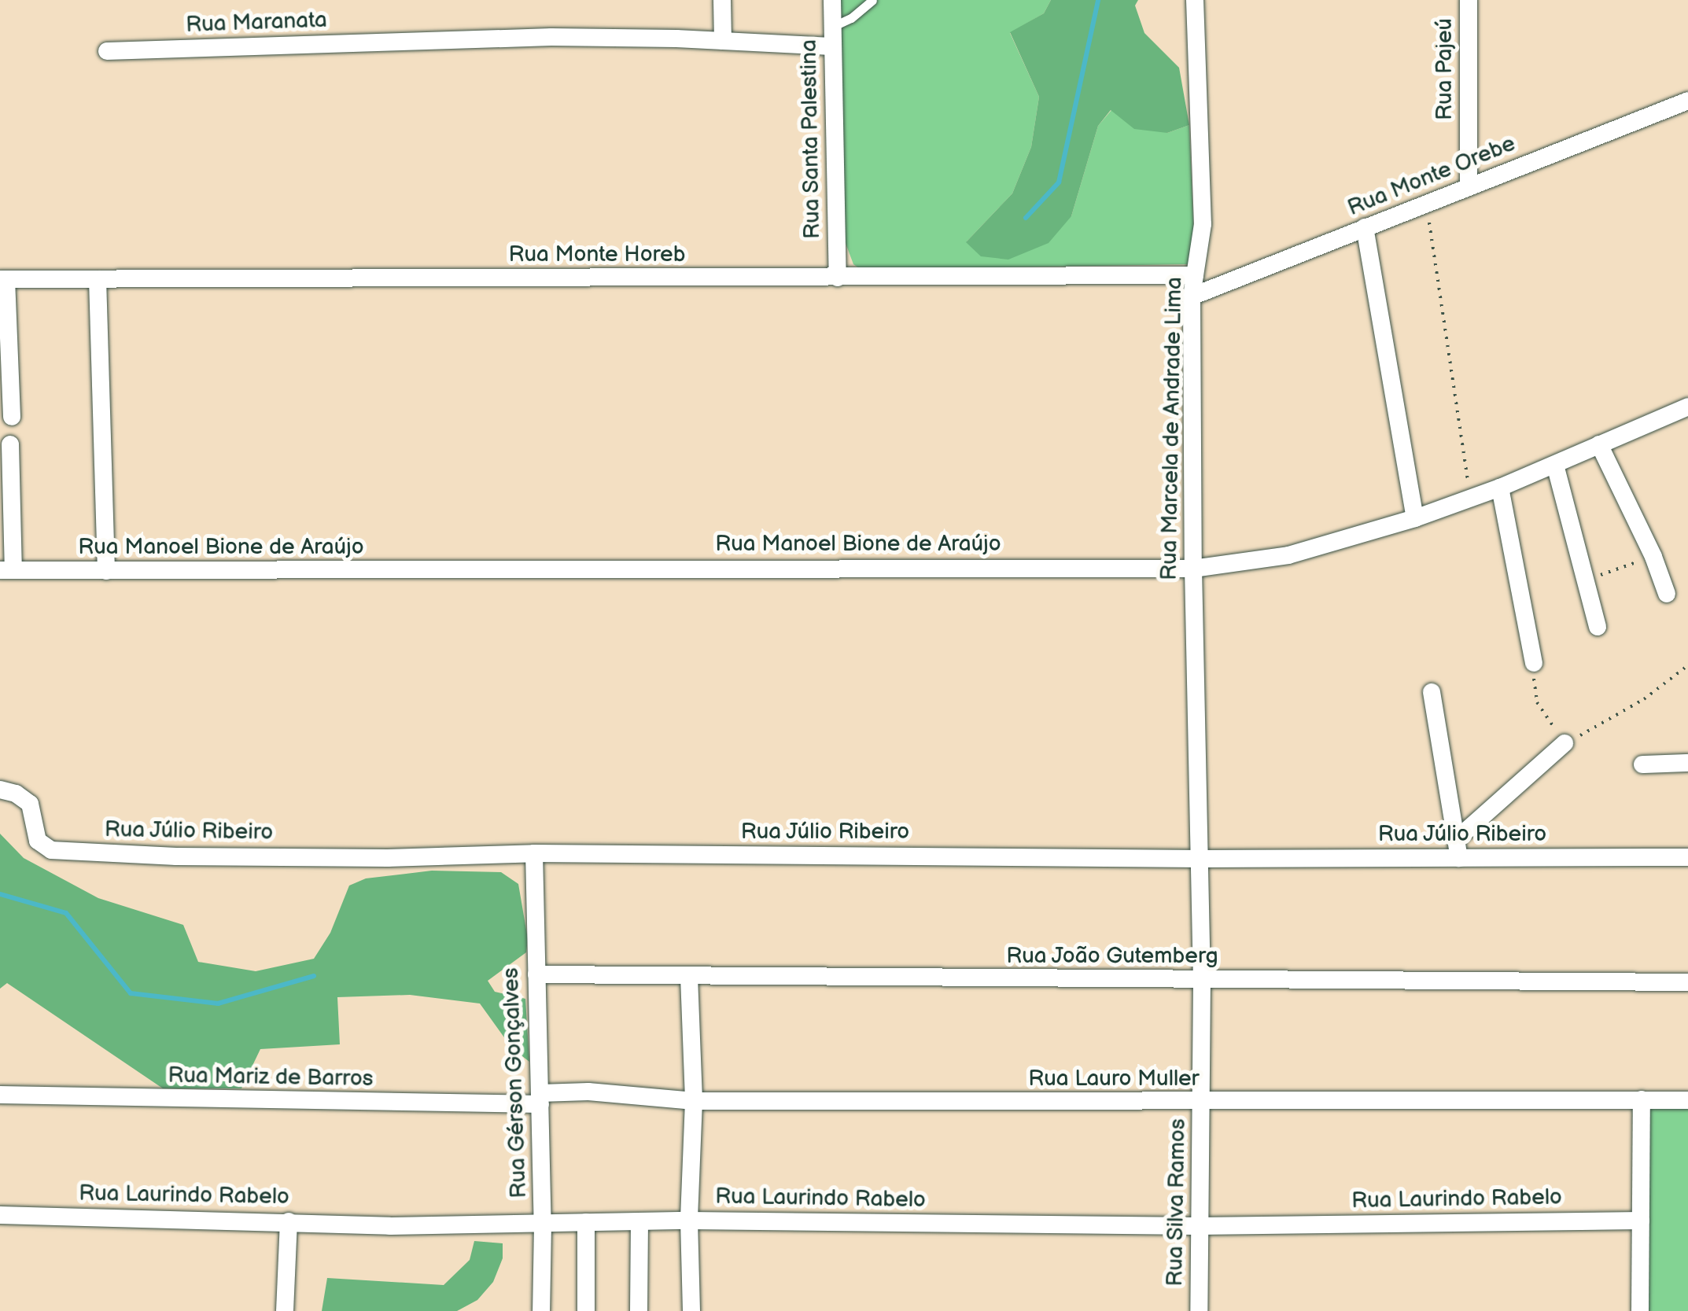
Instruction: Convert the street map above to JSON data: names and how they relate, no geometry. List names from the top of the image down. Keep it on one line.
{"streets":{"street":["Rua Maranata","Rua Pajeú","Rua Santa Palestina","Rua Monte Orebe","Rua Monte Horeb","Rua Marcela de Andrade Lima","Rua Manoel Bione de Araújo","Rua Júlio Ribeiro","Rua João Gutemberg","Rua Mariz de Barros","Rua Lauro Muller","Rua Gérson Gonçalves","Rua Laurindo Rabelo","Rua Silva Ramos"]},"crossings":[["Rua Maranata","Rua Santa Palestina"],["Rua Pajeú","Rua Monte Orebe"],["Rua Santa Palestina","Rua Monte Horeb"],["Rua Monte Orebe","Rua Marcela de Andrade Lima"],["Rua Monte Horeb","Rua Marcela de Andrade Lima"],["Rua Marcela de Andrade Lima","Rua Manoel Bione de Araújo"],["Rua Marcela de Andrade Lima","Rua Júlio Ribeiro"],["Rua Marcela de Andrade Lima","Rua Silva Ramos"],["Rua Júlio Ribeiro","Rua Gérson Gonçalves"],["Rua Júlio Ribeiro","Rua Silva Ramos"],["Rua João Gutemberg","Rua Gérson Gonçalves"],["Rua João Gutemberg","Rua Silva Ramos"],["Rua Mariz de Barros","Rua Lauro Muller"],["Rua Mariz de Barros","Rua Gérson Gonçalves"],["Rua Lauro Muller","Rua Gérson Gonçalves"],["Rua Lauro Muller","Rua Silva Ramos"],["Rua Gérson Gonçalves","Rua Laurindo Rabelo"],["Rua Laurindo Rabelo","Rua Silva Ramos"]]}
